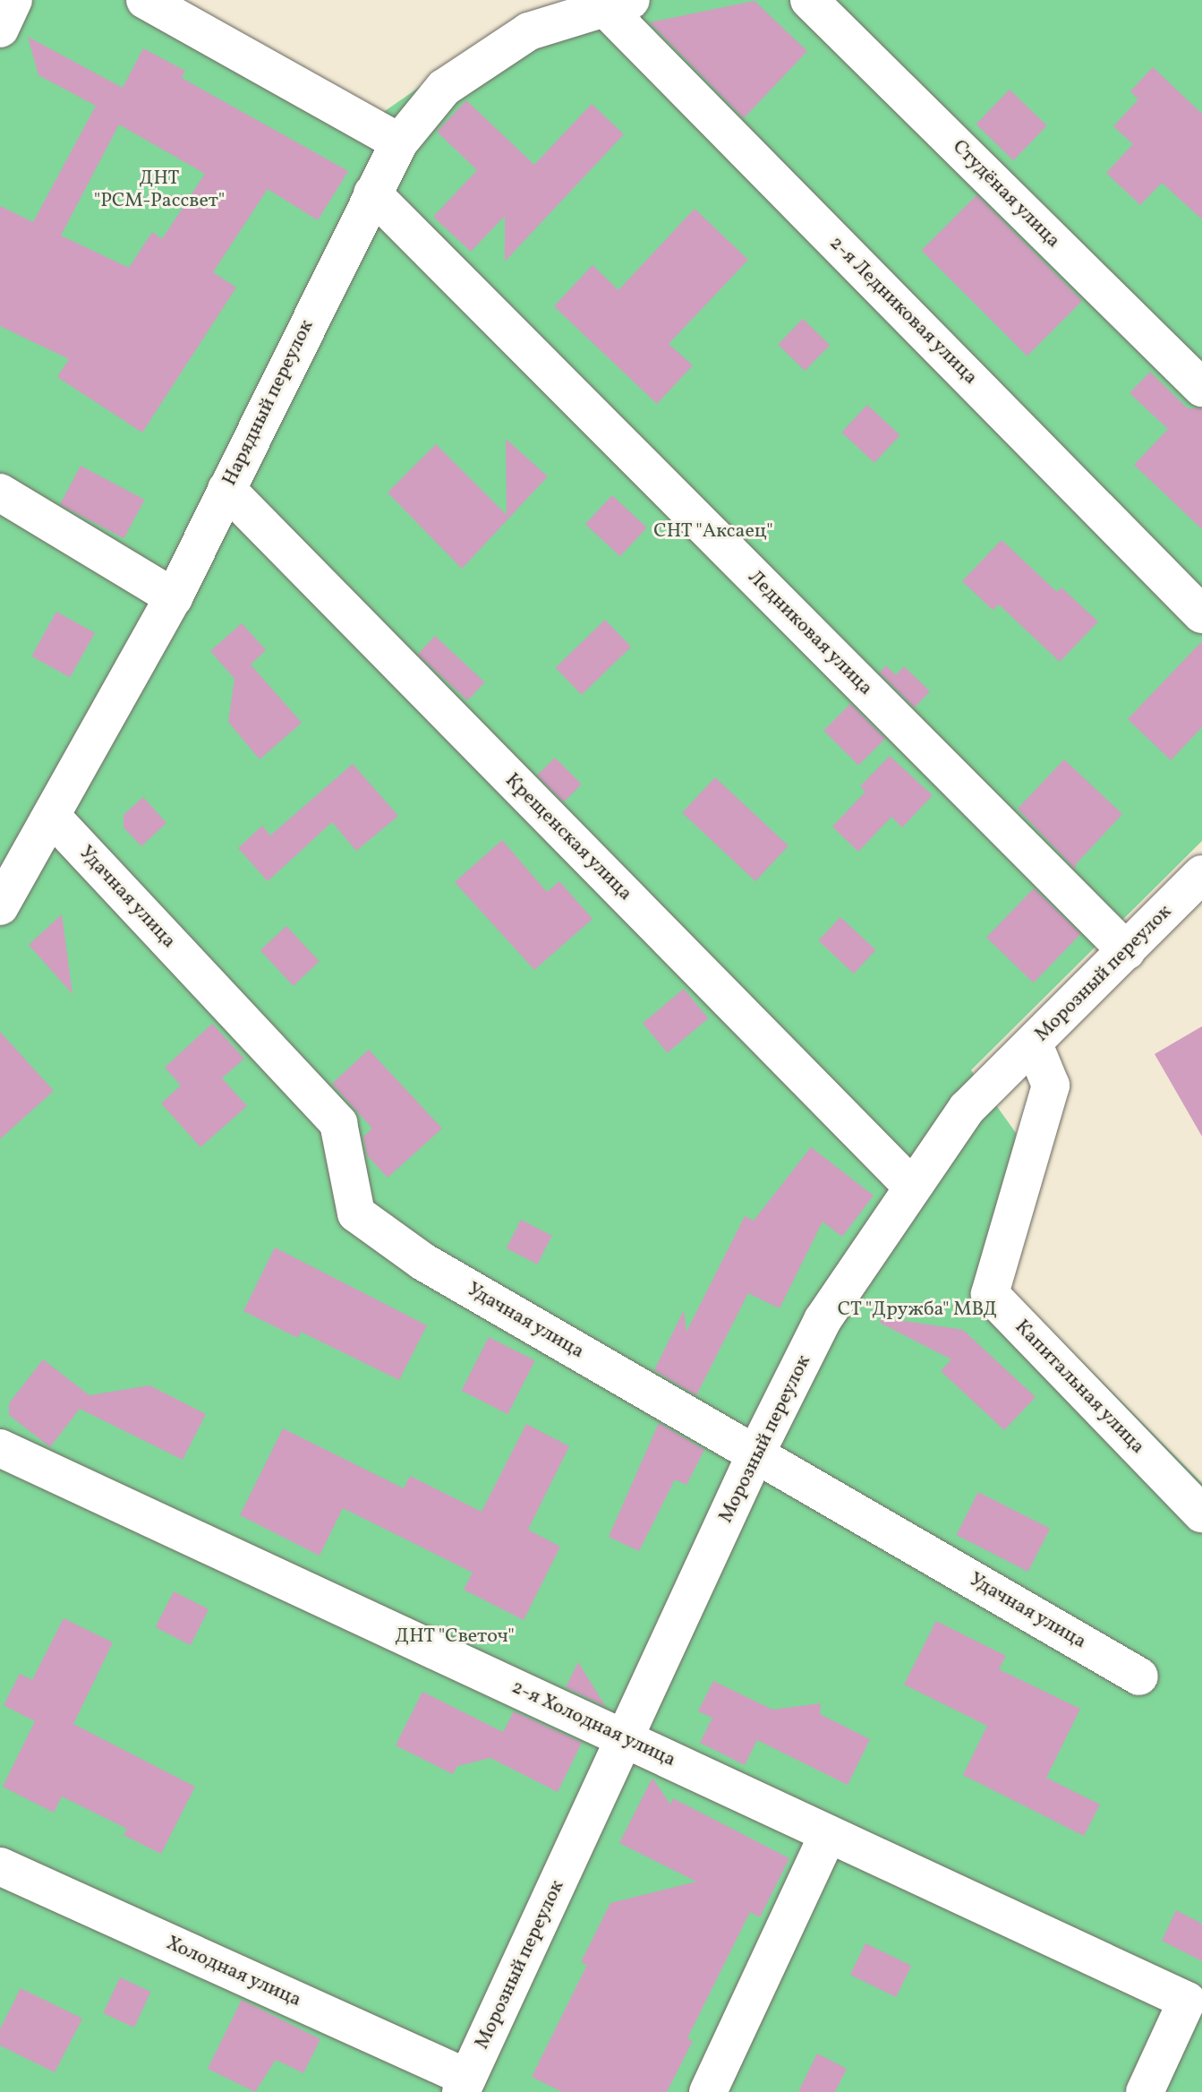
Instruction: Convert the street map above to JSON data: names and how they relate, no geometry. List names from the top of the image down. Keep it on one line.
{"streets":{"street":["Студёная улица","2-я Ледниковая улица","Нарядный переулок","Ледниковая улица","Крещенская улица","Удачная улица","Морозный переулок","Капитальная улица","2-я Холодная улица","Холодная улица"]},"crossings":[["2-я Ледниковая улица","Нарядный переулок"],["Нарядный переулок","Ледниковая улица"],["Нарядный переулок","Крещенская улица"],["Нарядный переулок","Удачная улица"],["Ледниковая улица","Морозный переулок"],["Крещенская улица","Морозный переулок"],["Удачная улица","Морозный переулок"],["Морозный переулок","Капитальная улица"],["Морозный переулок","2-я Холодная улица"],["Морозный переулок","Холодная улица"]],"parks":["ДНТ \"РСМ-Рассвет\"","СНТ \"Аксаец\"","СТ \"Дружба\" МВД","ДНТ \"Светоч\""]}
